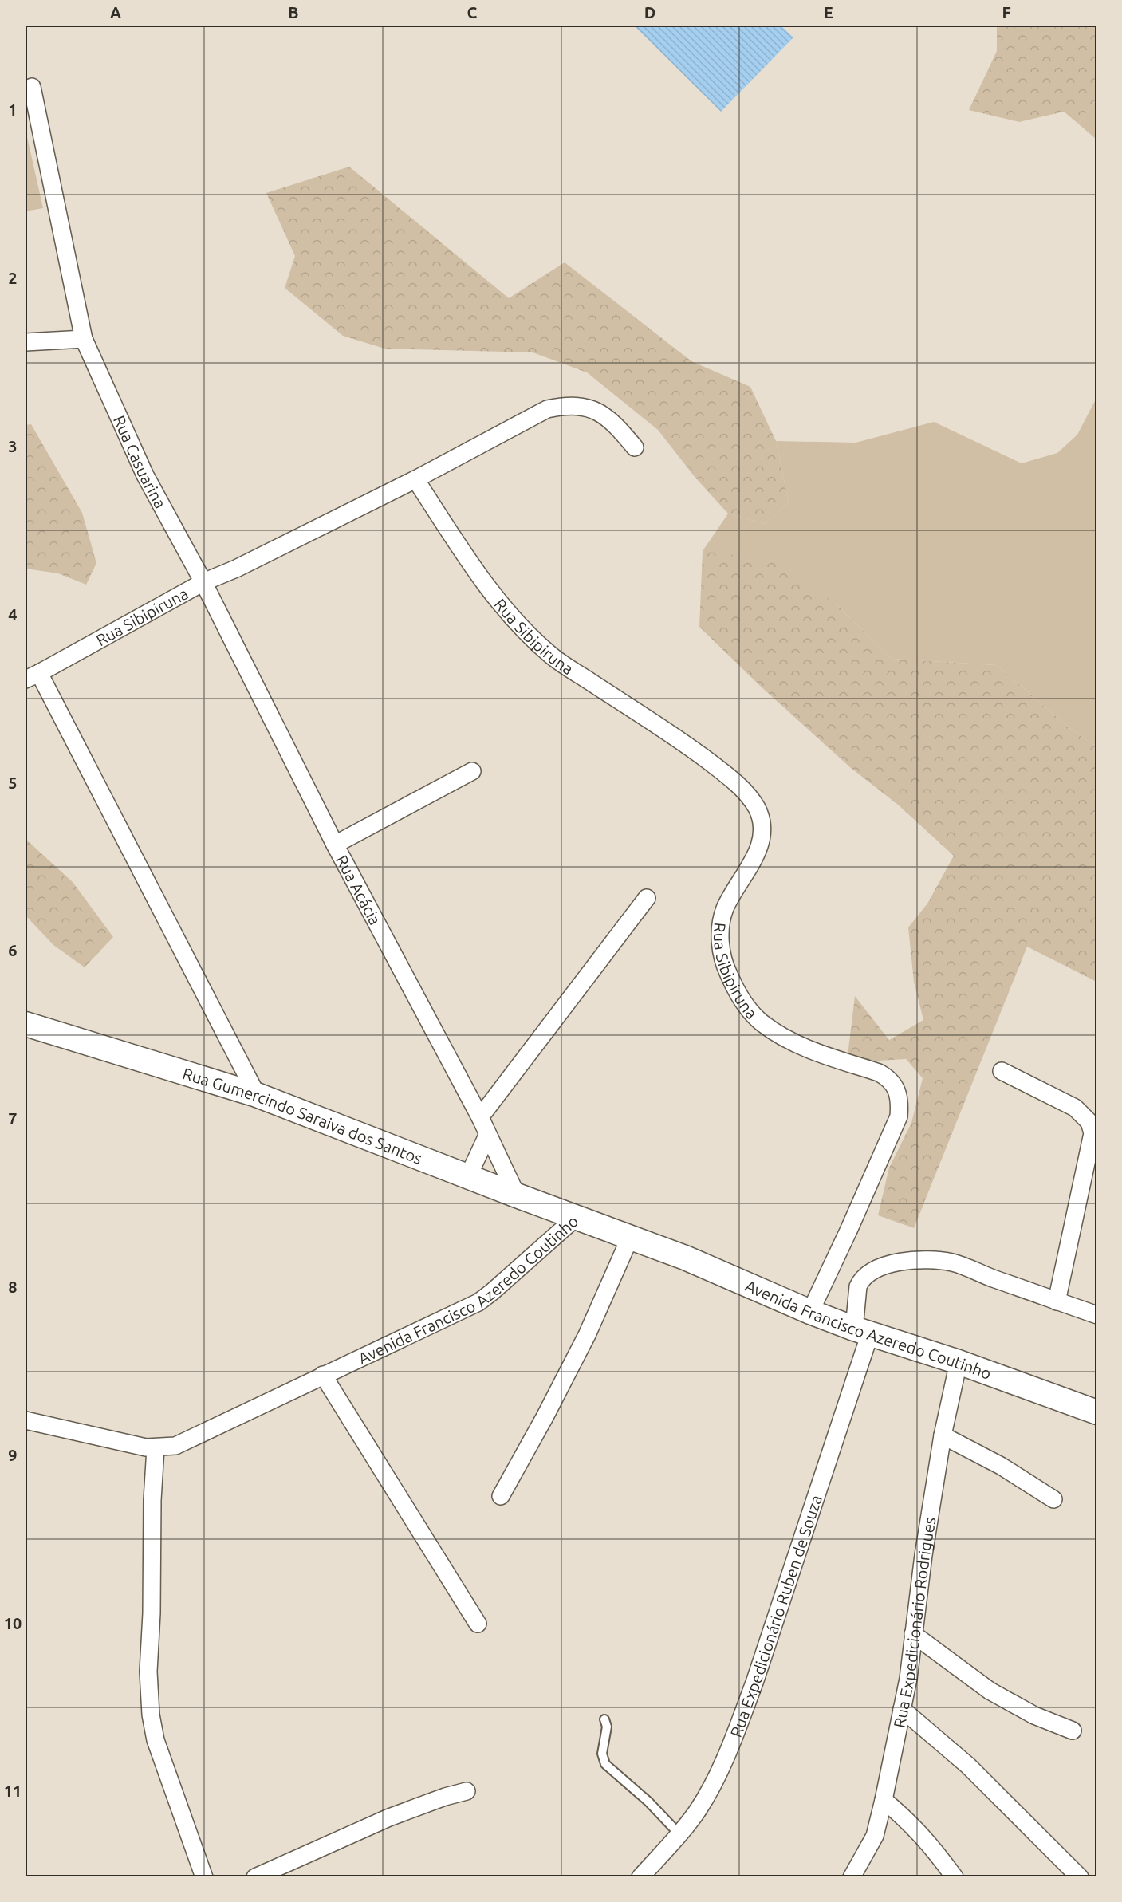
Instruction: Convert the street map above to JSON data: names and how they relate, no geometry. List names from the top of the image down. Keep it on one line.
{"streets":{"main road":["Rua Gumercindo Saraiva dos Santos","Avenida Francisco Azeredo Coutinho"],"street":["Rua Casuarina","Rua Sibipiruna","Rua Acácia","Rua Expedicionário Ruben de Souza","Rua Expedicionário Rodrigues"]},"crossings":[["Rua Casuarina","Rua Sibipiruna"],["Rua Casuarina","Rua Acácia"],["Rua Sibipiruna","Rua Acácia"],["Rua Sibipiruna","Avenida Francisco Azeredo Coutinho"],["Rua Acácia","Rua Gumercindo Saraiva dos Santos"],["Rua Gumercindo Saraiva dos Santos","Avenida Francisco Azeredo Coutinho"],["Avenida Francisco Azeredo Coutinho","Rua Expedicionário Ruben de Souza"],["Avenida Francisco Azeredo Coutinho","Rua Expedicionário Rodrigues"]],"grid":{"columns":["A","B","C","D","E","F"],"rows":["1","2","3","4","5","6","7","8","9","10","11"]}}
